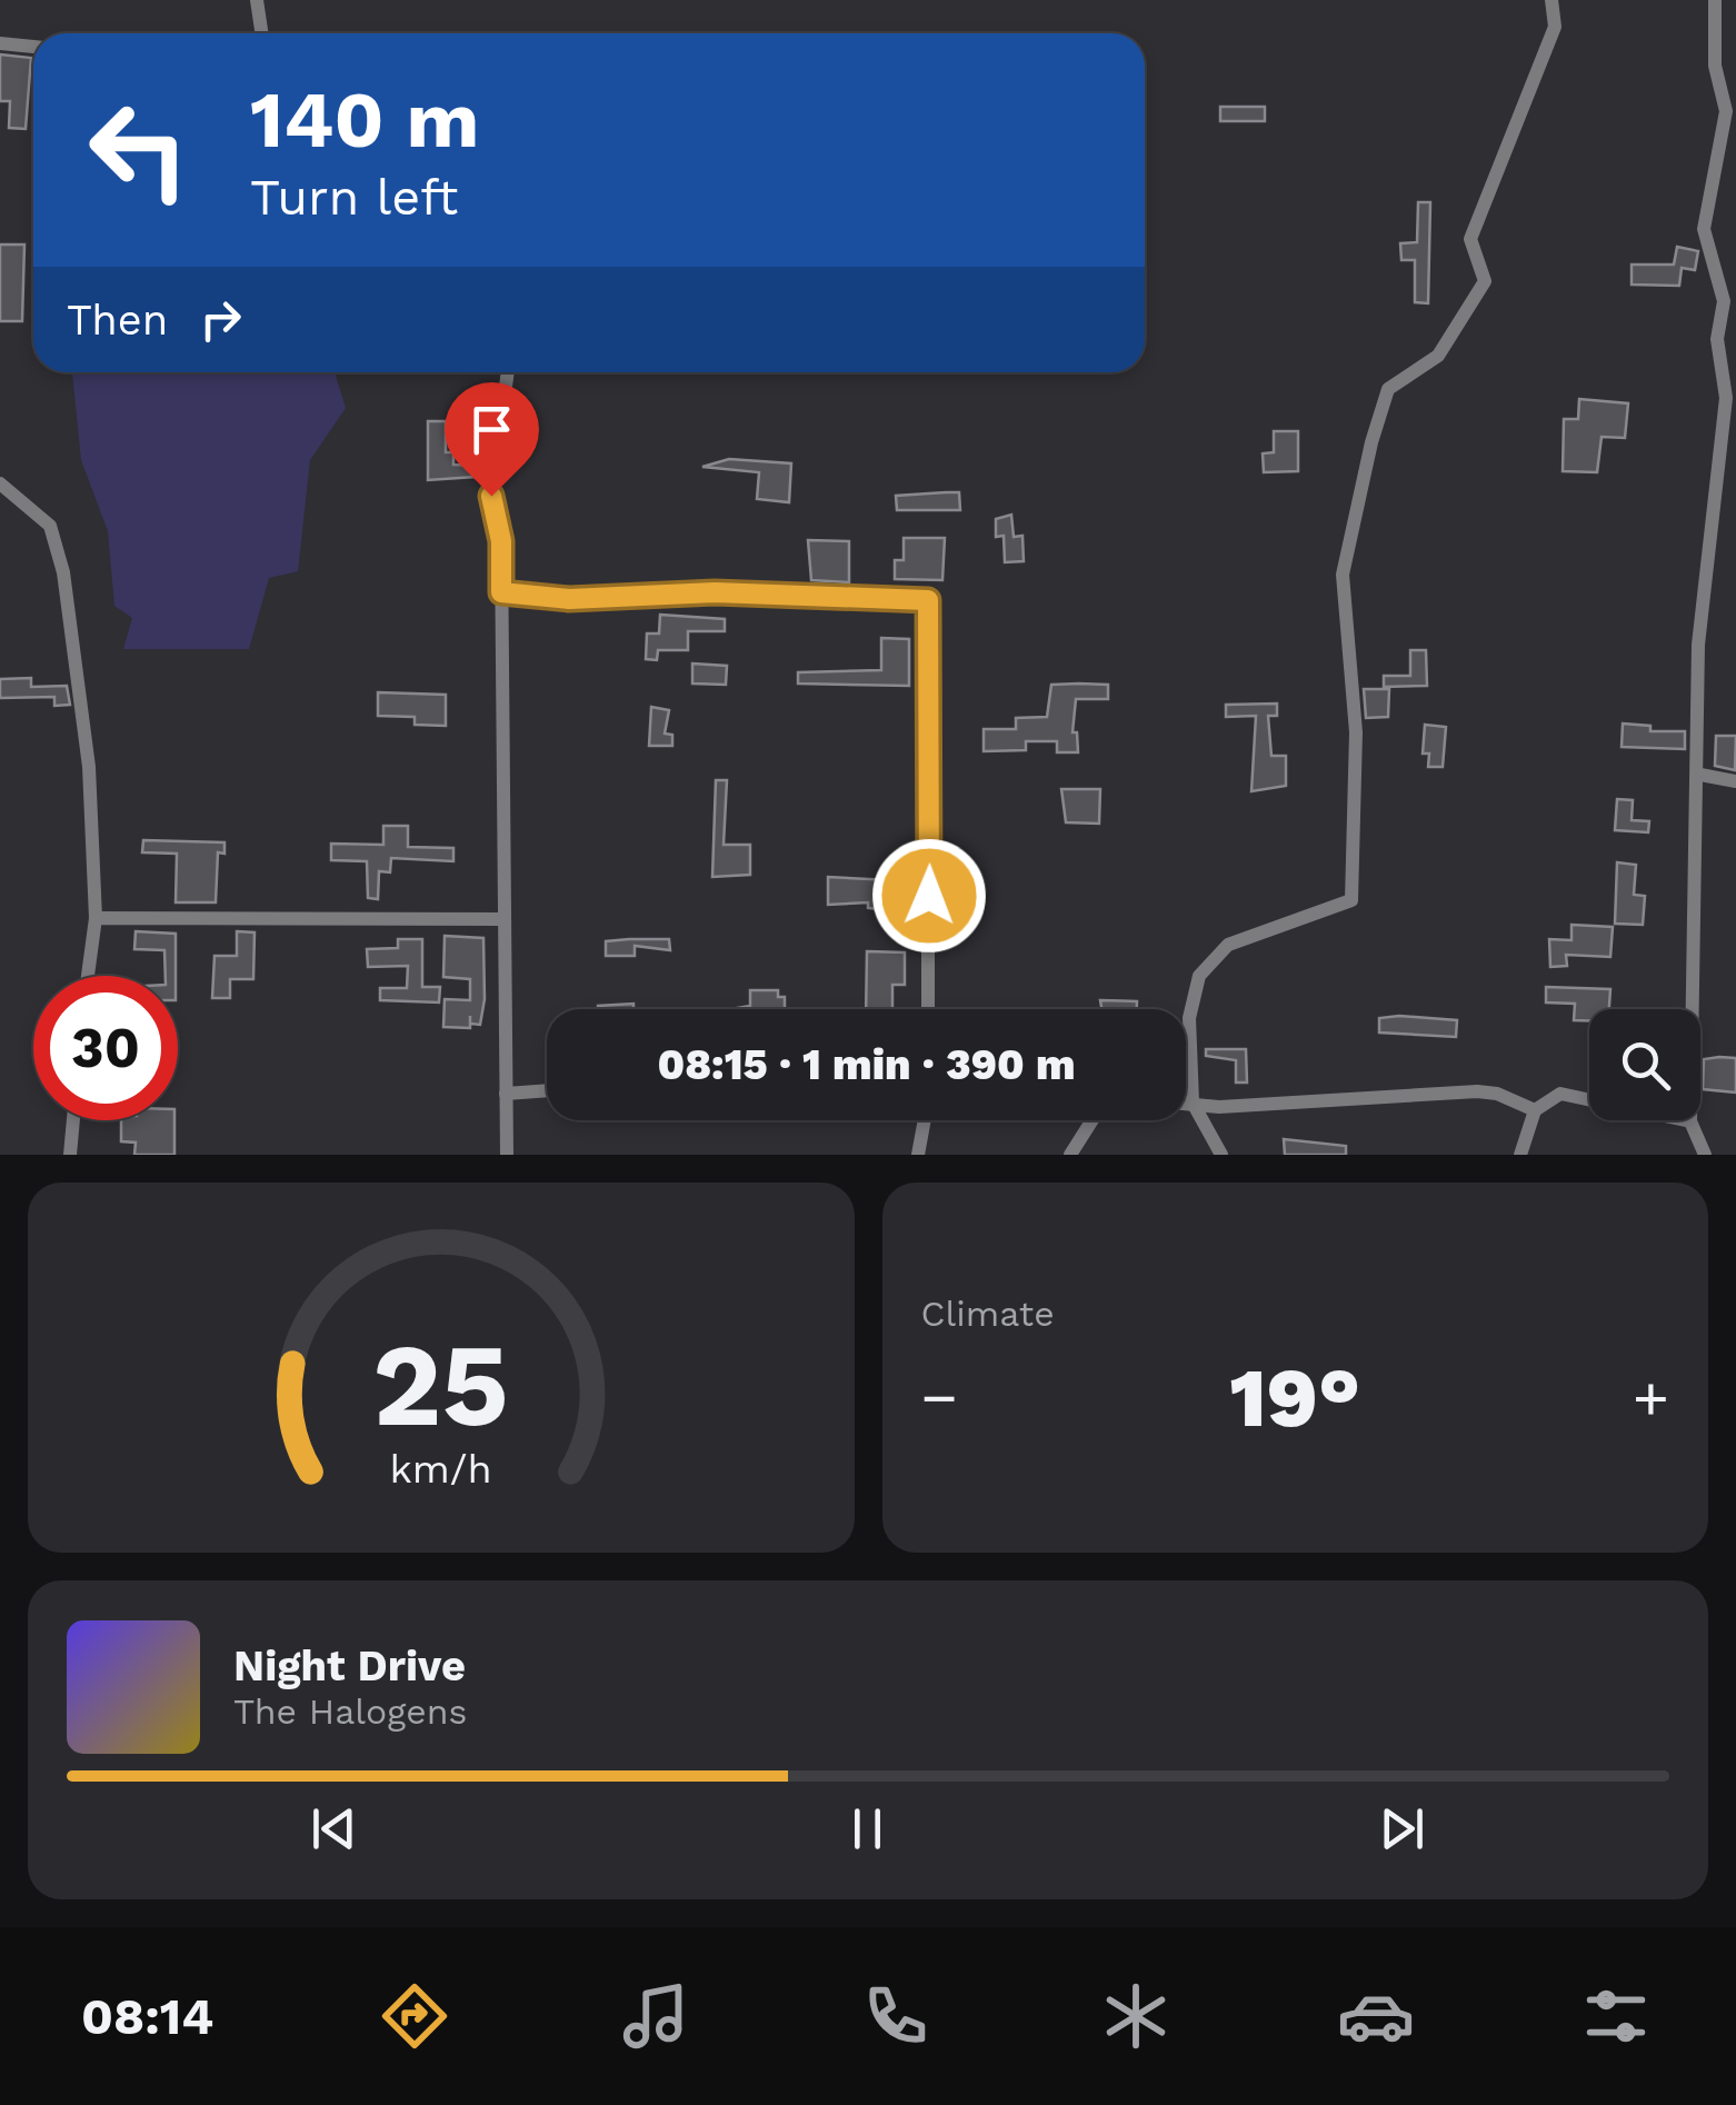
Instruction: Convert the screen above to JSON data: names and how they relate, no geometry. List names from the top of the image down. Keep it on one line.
{"page":{"turn":["140 m","Turn left"],"then":"Then","limit":"30","trip":"08:15 · 1 min · 390 m","tile":"Climate","heat":["−","19°","+"],"song":["Night Drive","The Halogens"],"tabs":"08:14","gauge":["25","km/h"]}}
